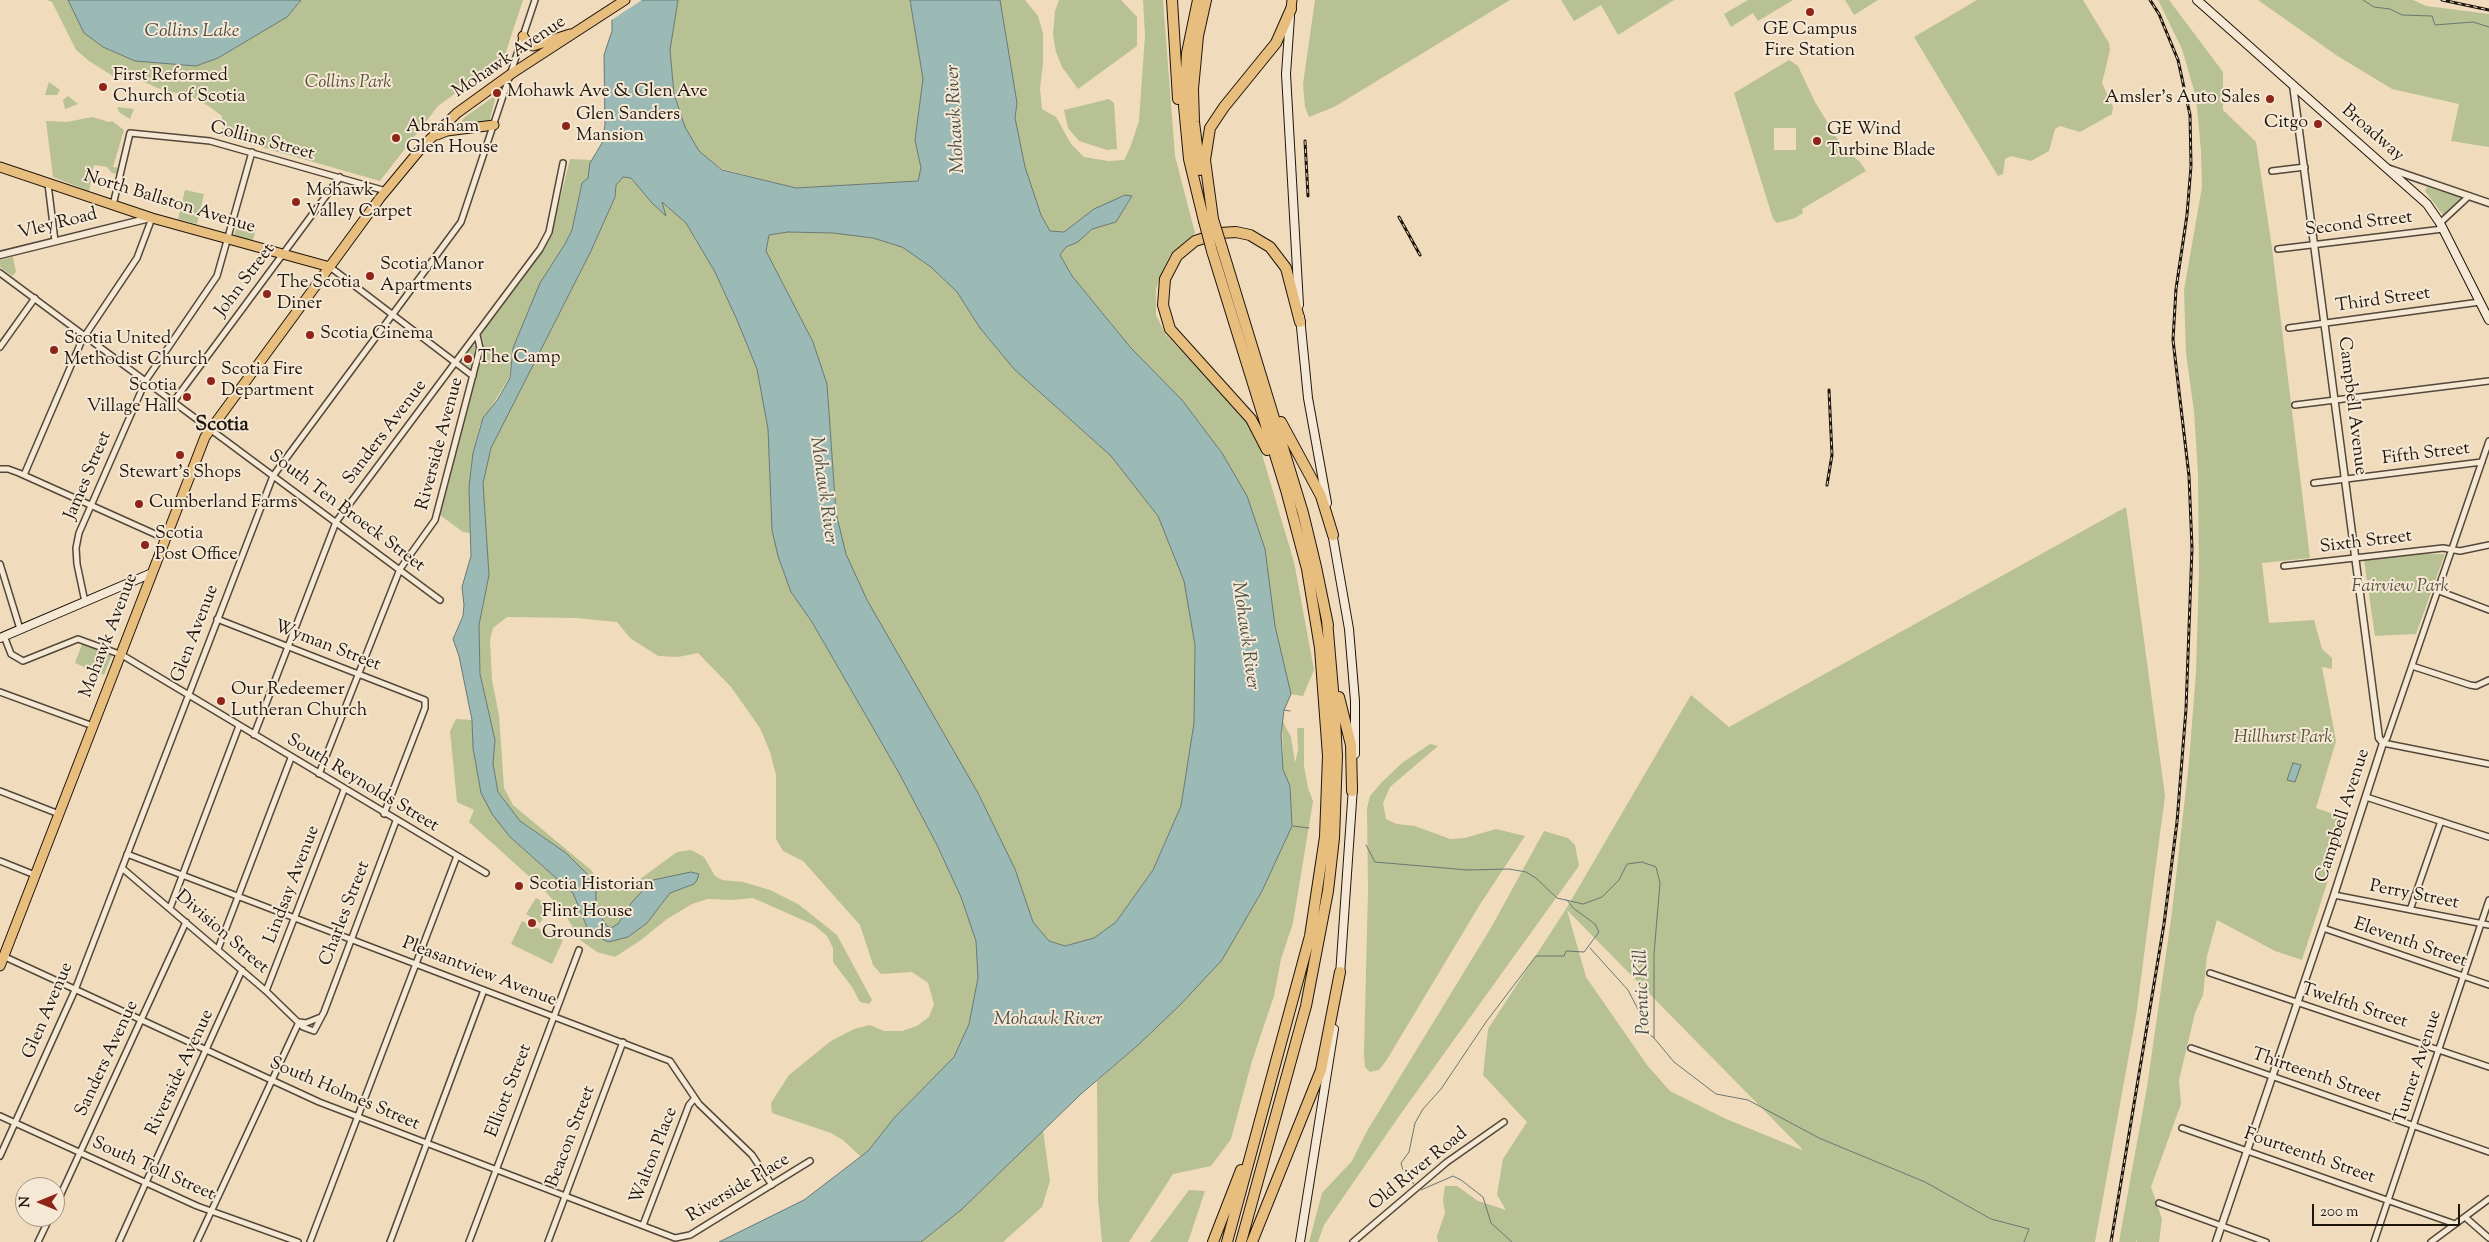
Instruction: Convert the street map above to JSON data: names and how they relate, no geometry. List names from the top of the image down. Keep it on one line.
{"streets":{"main road":["Mohawk Avenue","Broadway","North Ballston Avenue"],"street":["Collins Street","Vley Road","Second Street","John Street","Third Street","Campbell Avenue","Sanders Avenue","Riverside Avenue","Fifth Street","James Street","South Ten Broeck Street","Sixth Street","Glen Avenue","Wyman Street","South Reynolds Street","Lindsay Avenue","Perry Street","Charles Street","Division Street","Eleventh Street","Pleasantview Avenue","Twelfth Street","Turner Avenue","Thirteenth Street","Elliott Street","South Holmes Street","Beacon Street","Walton Place","Fourteenth Street","South Toll Street","Old River Road","Riverside Place"]},"crossings":[["Mohawk Avenue","Collins Street"],["Mohawk Avenue","North Ballston Avenue"],["Mohawk Avenue","South Ten Broeck Street"],["Mohawk Avenue","Glen Avenue"],["Mohawk Avenue","South Reynolds Street"],["Mohawk Avenue","South Holmes Street"],["Broadway","Second Street"],["Broadway","Third Street"],["Broadway","Campbell Avenue"],["Collins Street","North Ballston Avenue"],["Collins Street","John Street"],["Collins Street","James Street"],["North Ballston Avenue","Vley Road"],["North Ballston Avenue","John Street"],["North Ballston Avenue","James Street"],["Second Street","Campbell Avenue"],["John Street","South Ten Broeck Street"],["Third Street","Campbell Avenue"],["Campbell Avenue","Fifth Street"],["Campbell Avenue","Sixth Street"],["Campbell Avenue","Perry Street"],["Campbell Avenue","Eleventh Street"],["Campbell Avenue","Twelfth Street"],["Campbell Avenue","Thirteenth Street"],["Campbell Avenue","Fourteenth Street"],["Sanders Avenue","Riverside Avenue"],["Sanders Avenue","South Ten Broeck Street"],["Sanders Avenue","Wyman Street"],["Sanders Avenue","South Reynolds Street"],["Sanders Avenue","Division Street"],["Sanders Avenue","South Holmes Street"],["Sanders Avenue","South Toll Street"],["Riverside Avenue","South Ten Broeck Street"],["Riverside Avenue","Wyman Street"],["Riverside Avenue","South Reynolds Street"],["Riverside Avenue","Division Street"],["Riverside Avenue","South Holmes Street"],["Riverside Avenue","South Toll Street"],["James Street","South Ten Broeck Street"],["South Ten Broeck Street","Glen Avenue"],["Glen Avenue","Wyman Street"],["Glen Avenue","South Reynolds Street"],["Glen Avenue","Division Street"],["Glen Avenue","Pleasantview Avenue"],["Glen Avenue","South Holmes Street"],["Glen Avenue","South Toll Street"],["Wyman Street","South Reynolds Street"],["South Reynolds Street","Lindsay Avenue"],["South Reynolds Street","Charles Street"],["Lindsay Avenue","Division Street"],["Lindsay Avenue","Pleasantview Avenue"],["Perry Street","Turner Avenue"],["Charles Street","Pleasantview Avenue"],["Eleventh Street","Turner Avenue"],["Pleasantview Avenue","Elliott Street"],["Pleasantview Avenue","Beacon Street"],["Pleasantview Avenue","Walton Place"],["Pleasantview Avenue","Riverside Place"],["Twelfth Street","Turner Avenue"],["Turner Avenue","Thirteenth Street"],["Turner Avenue","Fourteenth Street"],["Elliott Street","South Holmes Street"],["South Holmes Street","Beacon Street"],["South Holmes Street","Walton Place"],["South Holmes Street","Riverside Place"]],"districts":["Scotia"],"water":["Collins Lake","Mohawk River","Poentic Kill"],"parks":["Collins Park","Fairview Park","Hillhurst Park"],"places":["GE Campus Fire Station","First Reformed Church of Scotia","Mohawk Ave & Glen Ave","Amsler's Auto Sales","Citgo","Glen Sanders Mansion","Abraham Glen House","GE Wind Turbine Blade","Mohawk Valley Carpet","Scotia Manor Apartments","The Scotia Diner","Scotia Cinema","Scotia United Methodist Church","The Camp","Scotia Fire Department","Scotia Village Hall","Stewart's Shops","Cumberland Farms","Scotia Post Office","Our Redeemer Lutheran Church","Scotia Historian","Flint House Grounds"],"scale_bar":"200 m","north":"left"}
